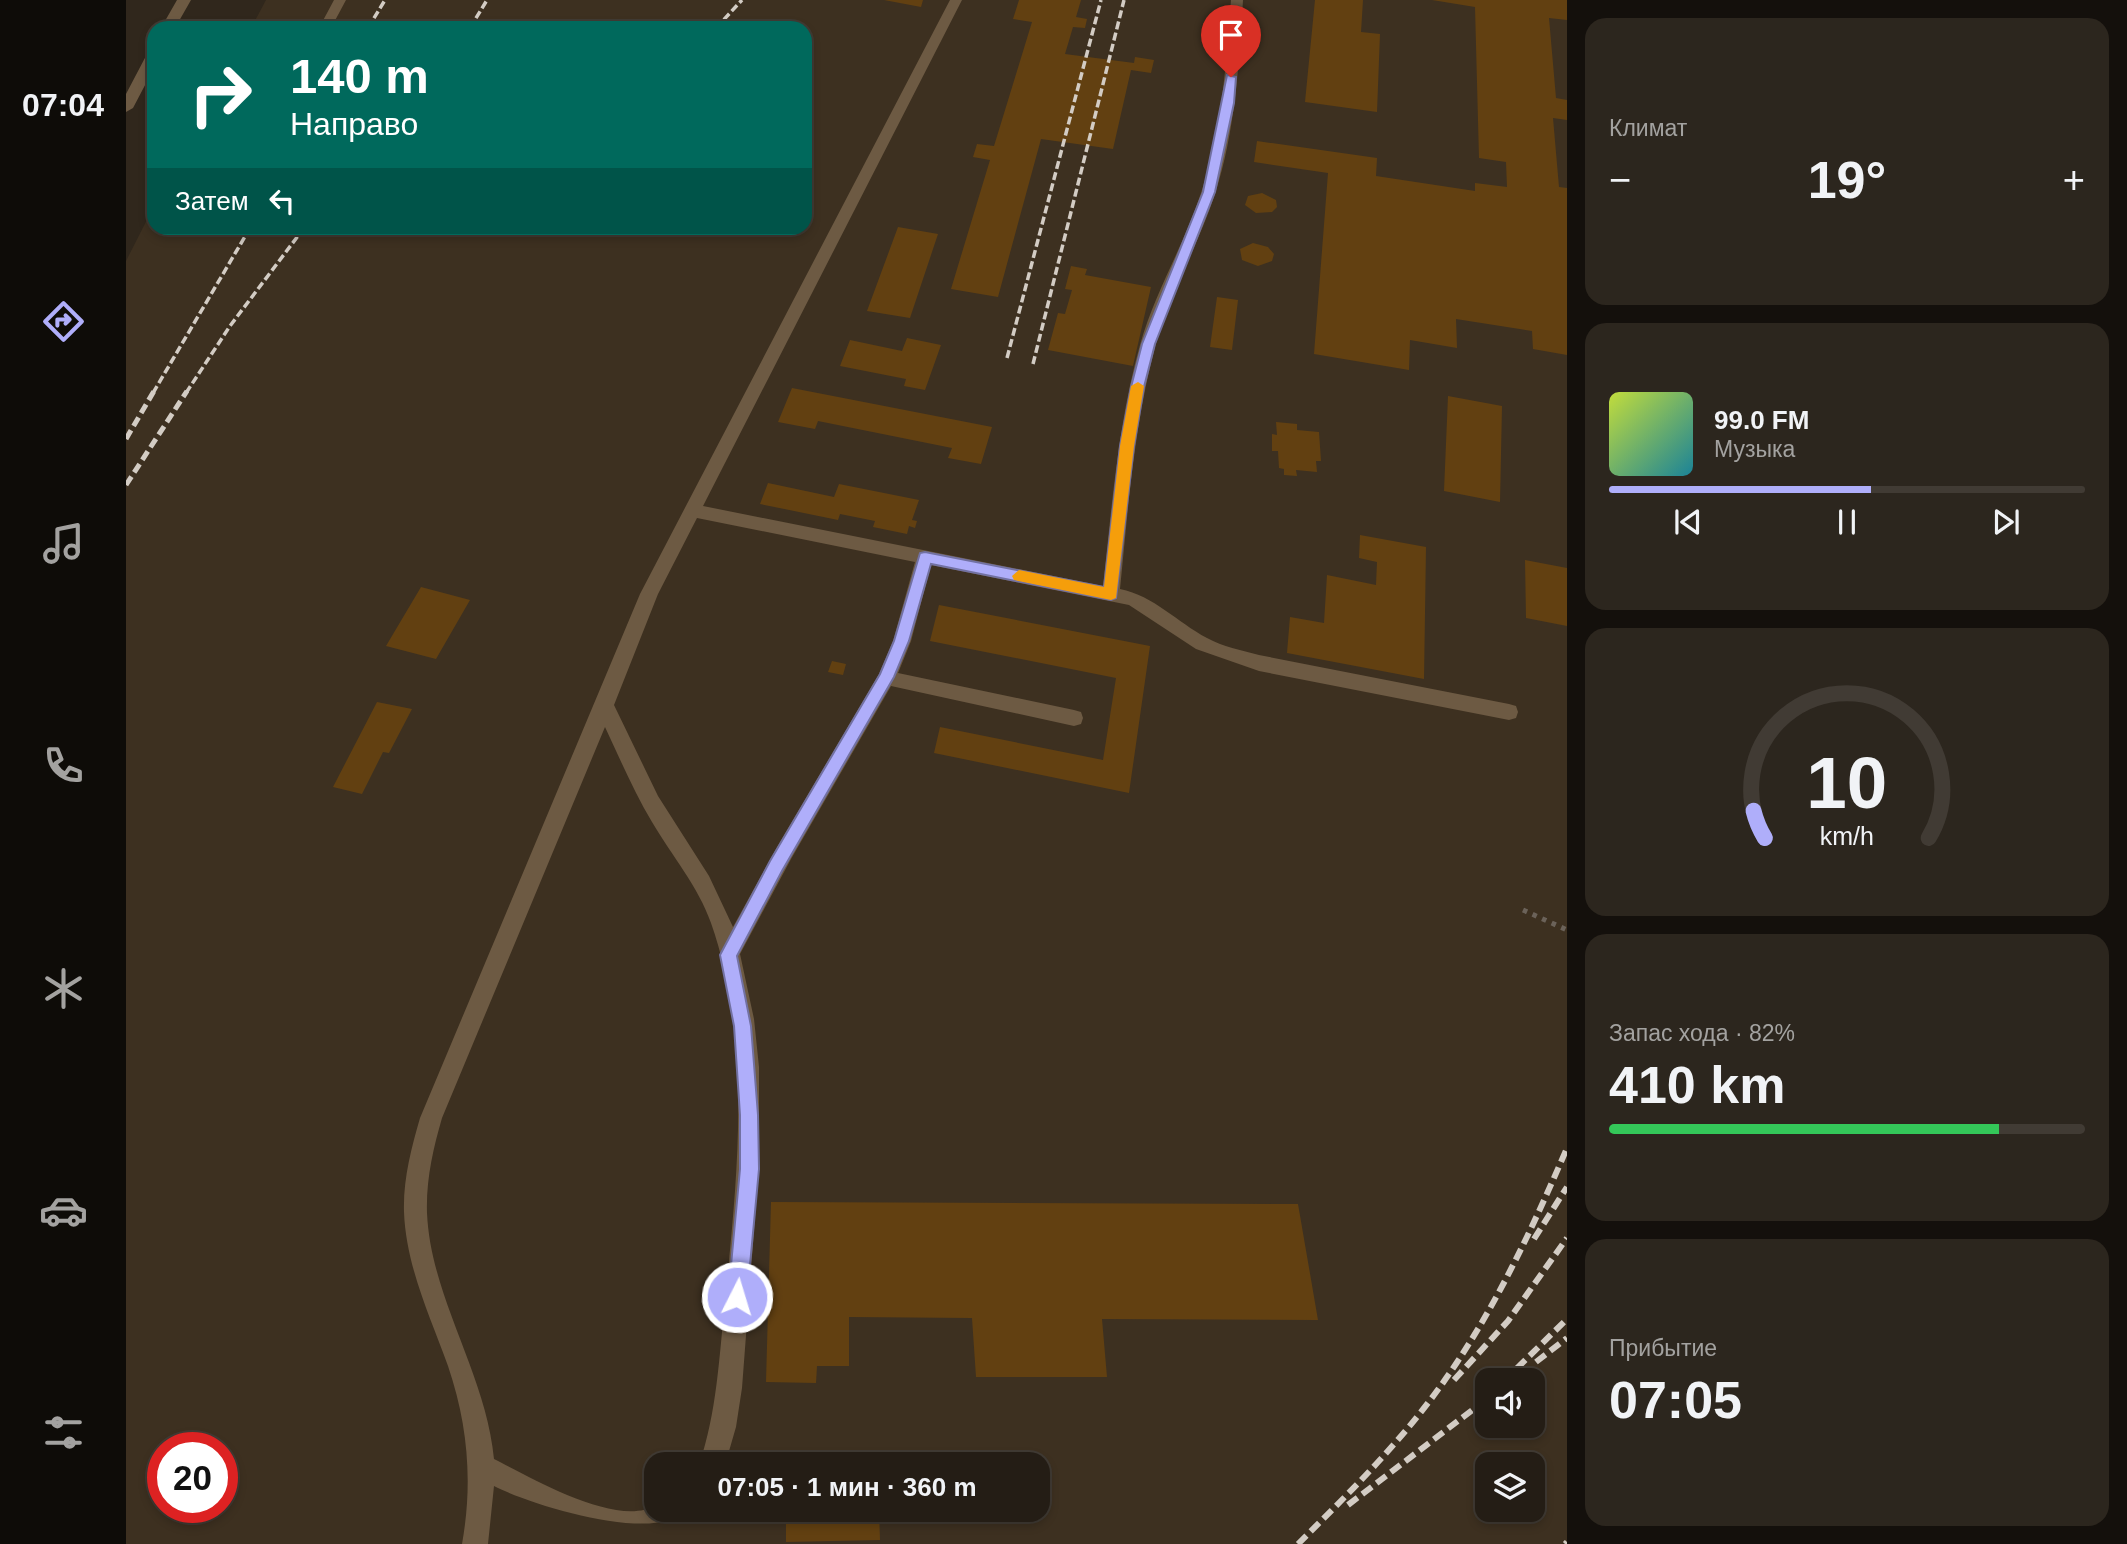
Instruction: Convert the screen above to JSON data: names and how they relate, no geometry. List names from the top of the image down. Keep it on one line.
{"page":{"tabs":"07:04","tile":["Климат",["Запас хода · 82%","410 km"],["Прибытие","07:05"]],"turn":["140 m","Направо"],"heat":["−","19°","+"],"then":"Затем","song":["99.0 FM","Музыка"],"limit":"20","trip":"07:05 · 1 мин · 360 m","gauge":["10","km/h"]}}
